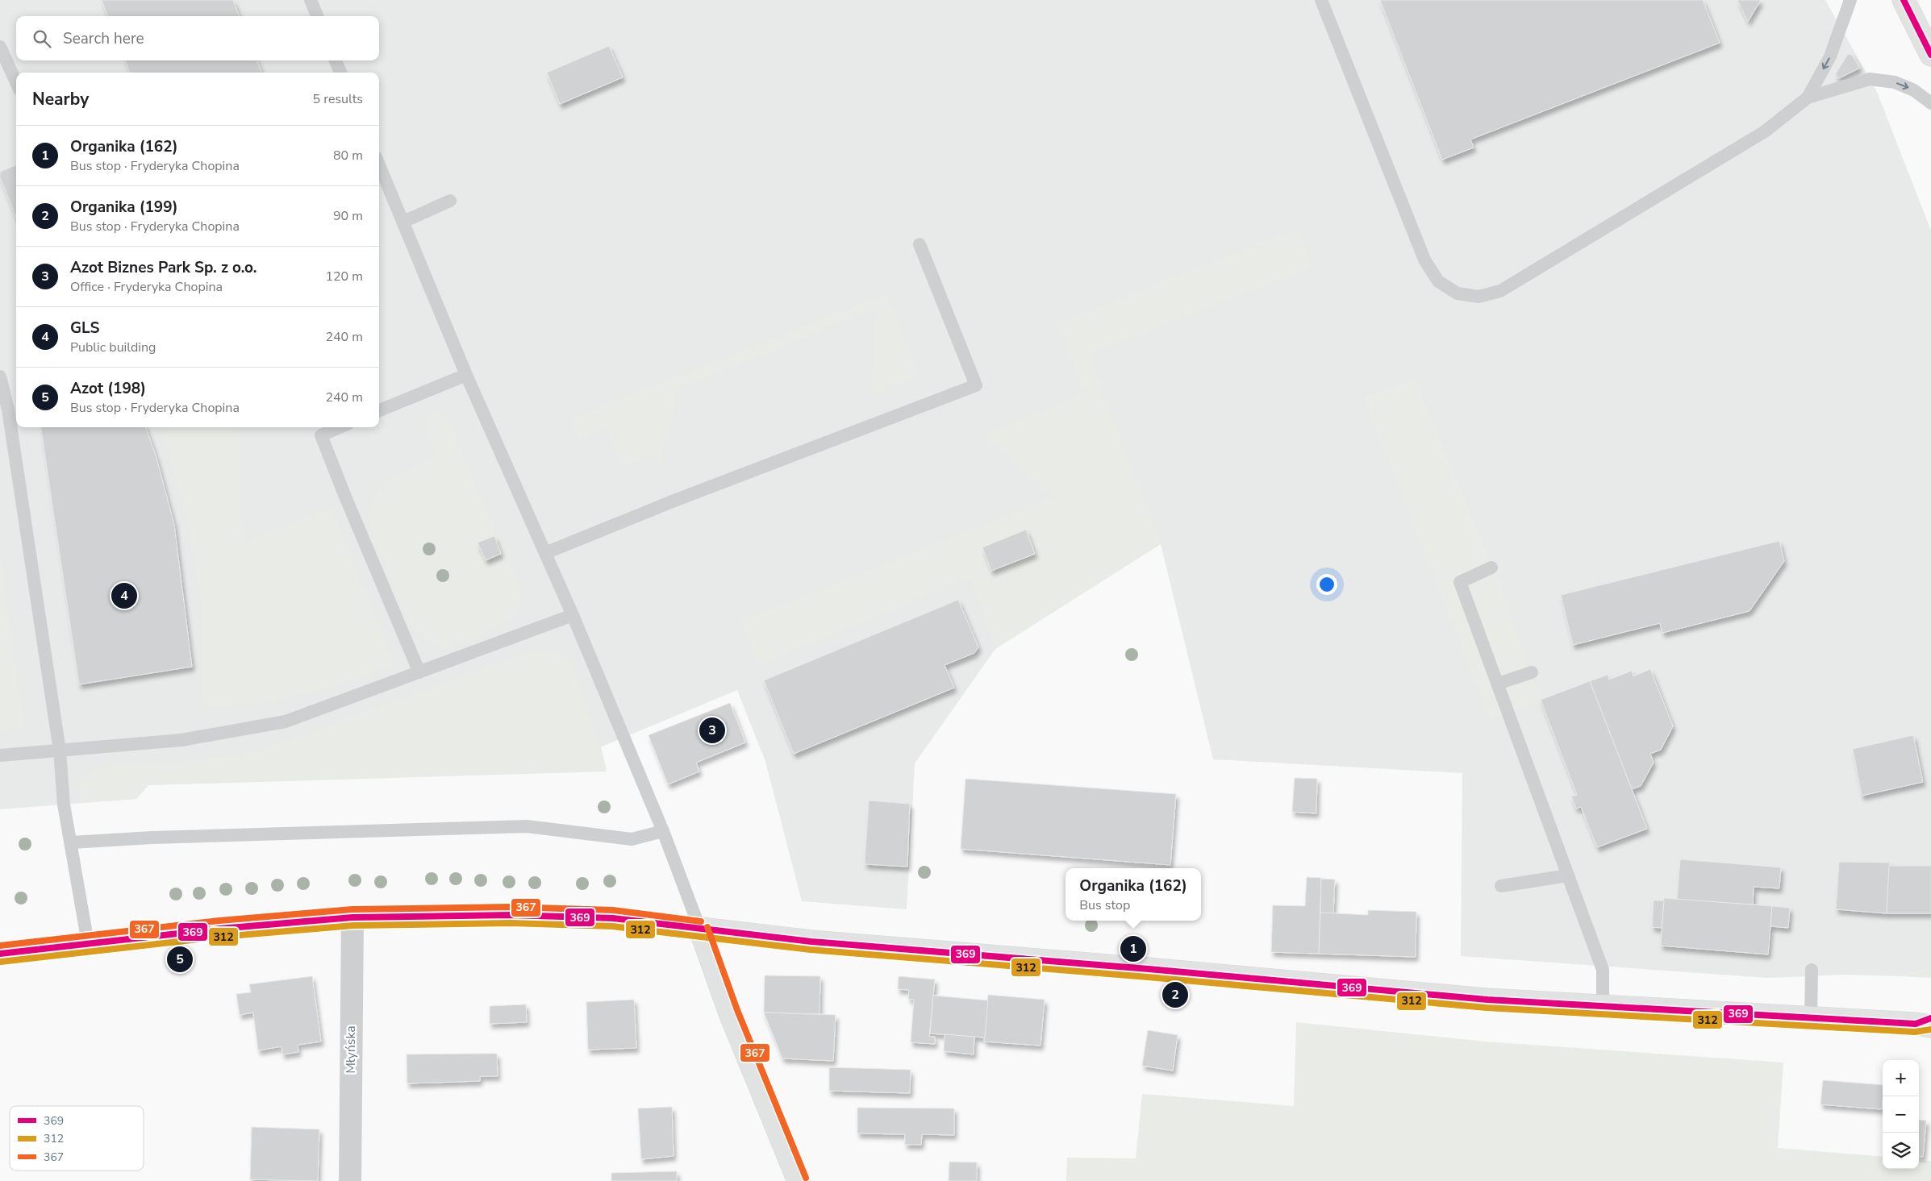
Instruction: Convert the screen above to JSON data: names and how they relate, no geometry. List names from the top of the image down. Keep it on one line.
{"streets":{"street":["Młyńska"]},"lines":["transit line 369","transit line 367","transit line 312"],"legend":["369","312","367"],"page":{"search":"Search here","heading":["Nearby","5 results"],"list":[{"mark":"1","name":"Organika (162)","note":"Bus stop · Fryderyka Chopina","value":"80 m"},{"mark":"2","name":"Organika (199)","note":"Bus stop · Fryderyka Chopina","value":"90 m"},{"mark":"3","name":"Azot Biznes Park Sp. z o.o.","note":"Office · Fryderyka Chopina","value":"120 m"},{"mark":"4","name":"GLS","note":"Public building","value":"240 m"},{"mark":"5","name":"Azot (198)","note":"Bus stop · Fryderyka Chopina","value":"240 m"}],"pins":["4","3","1","5","2"],"popup":["Organika (162)","Bus stop"],"map_buttons":["+","−"]}}
